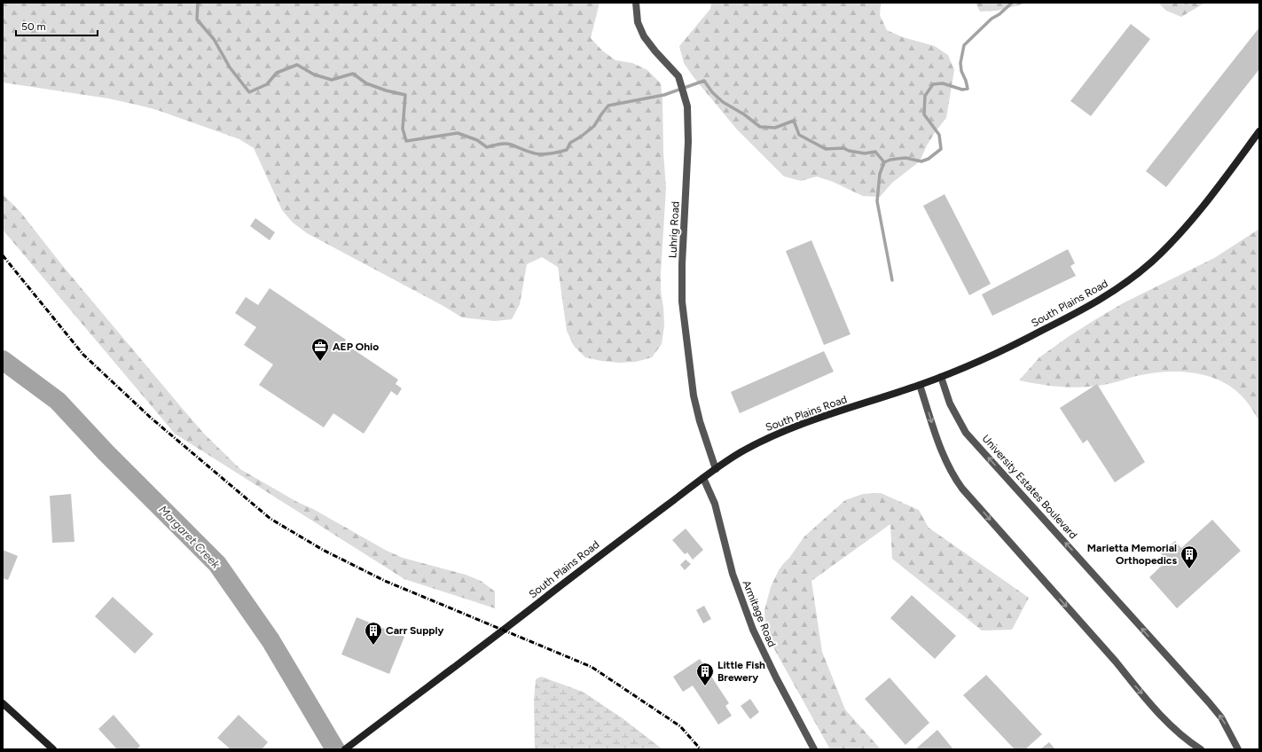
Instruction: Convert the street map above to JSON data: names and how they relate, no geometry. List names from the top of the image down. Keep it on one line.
{"streets":{"main road":["South Plains Road"],"street":["Luhrig Road","University Estates Boulevard","Armitage Road"]},"crossings":[["Luhrig Road","South Plains Road"],["South Plains Road","University Estates Boulevard"],["South Plains Road","Armitage Road"]],"water":["Margaret Creek"],"places":{"office":["AEP Ohio"],"building":["Marietta Memorial Orthopedics","Carr Supply","Little Fish Brewery"]},"scale_bar":"50 m"}
